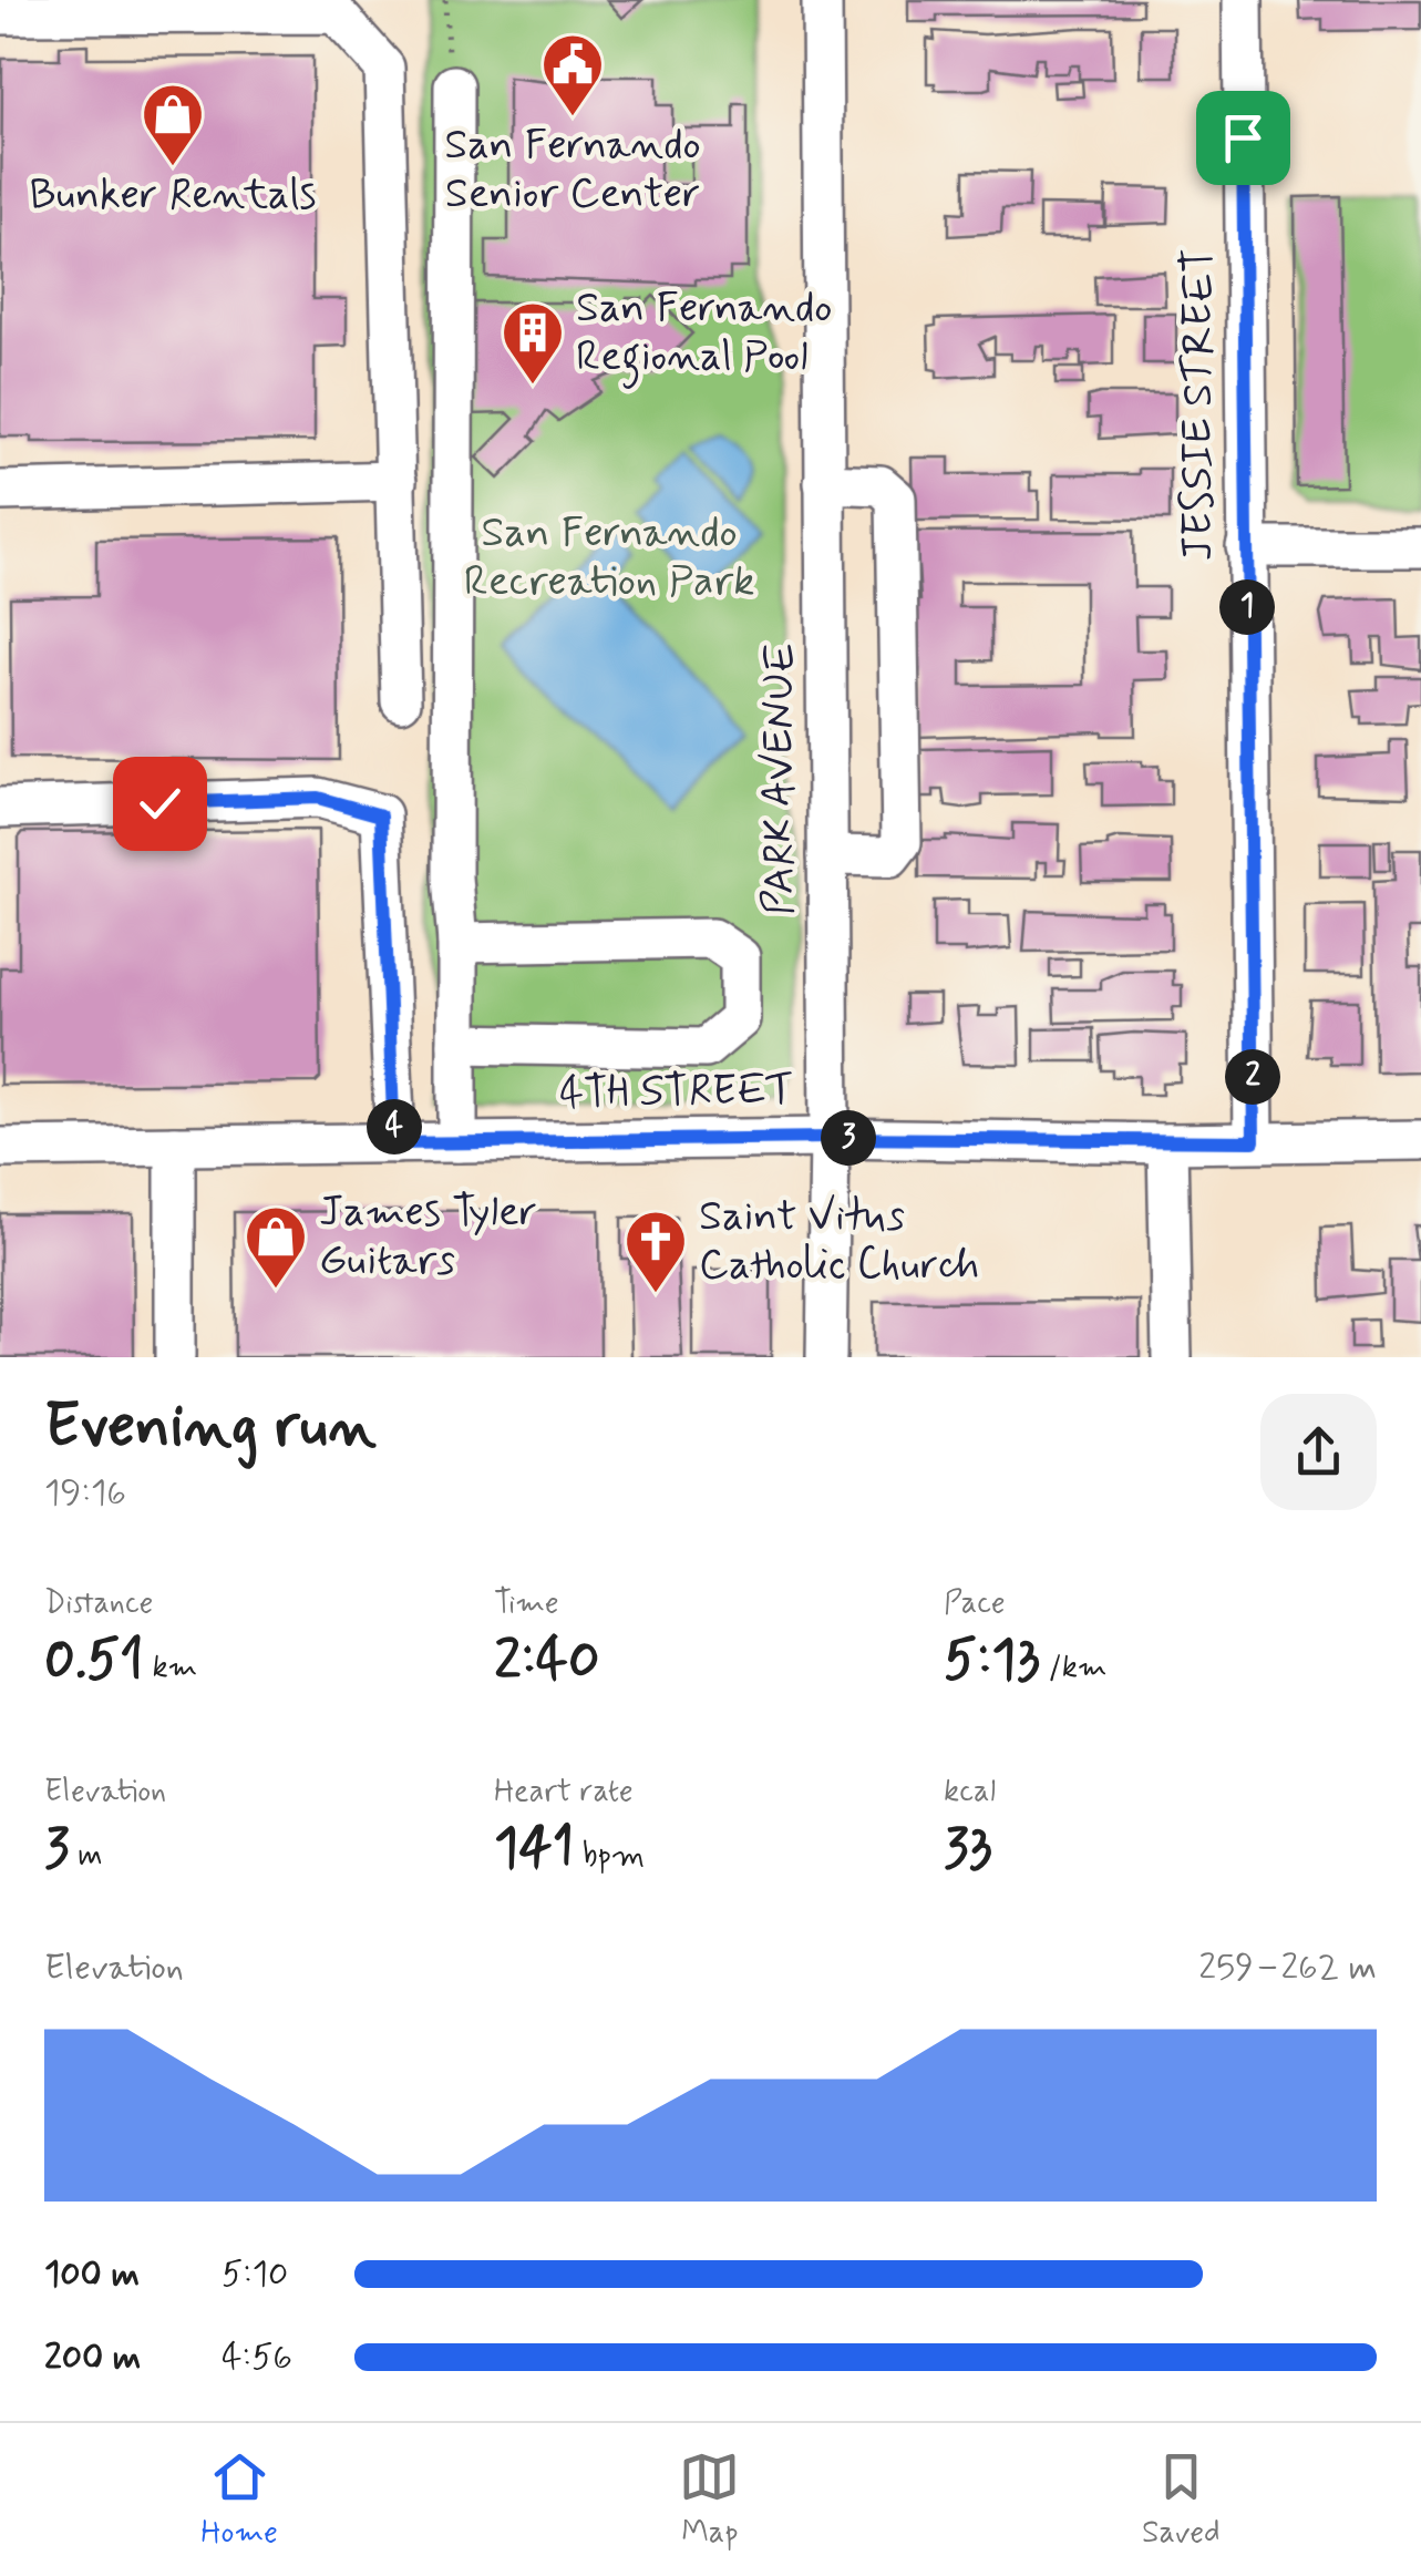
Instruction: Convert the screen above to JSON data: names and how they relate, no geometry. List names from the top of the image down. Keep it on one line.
{"streets":{"street":["JESSIE STREET","PARK AVENUE","4TH STREET"]},"crossings":[["JESSIE STREET","4TH STREET"],["PARK AVENUE","4TH STREET"]],"parks":["San Fernando Recreation Park"],"places":{"public building":["San Fernando Senior Center"],"shop":["Bunker Rentals","James Tyler Guitars"],"building":["San Fernando Regional Pool"],"church":["Saint Vitus Catholic Church"]},"page":{"pins":["1","2","4","3"],"heading":["Evening run","19:16"],"stats":[["Distance","0.51 km"],["Time","2:40"],["Pace","5:13 /km"],["Elevation","3 m"],["Heart rate","141 bpm"],["kcal","33"]],"chart":["Elevation","259–262 m"],"list":[{"name":"100 m","note":"5:10"},{"name":"200 m","note":"4:56"}],"tabs":["Home","Map","Saved"]}}
